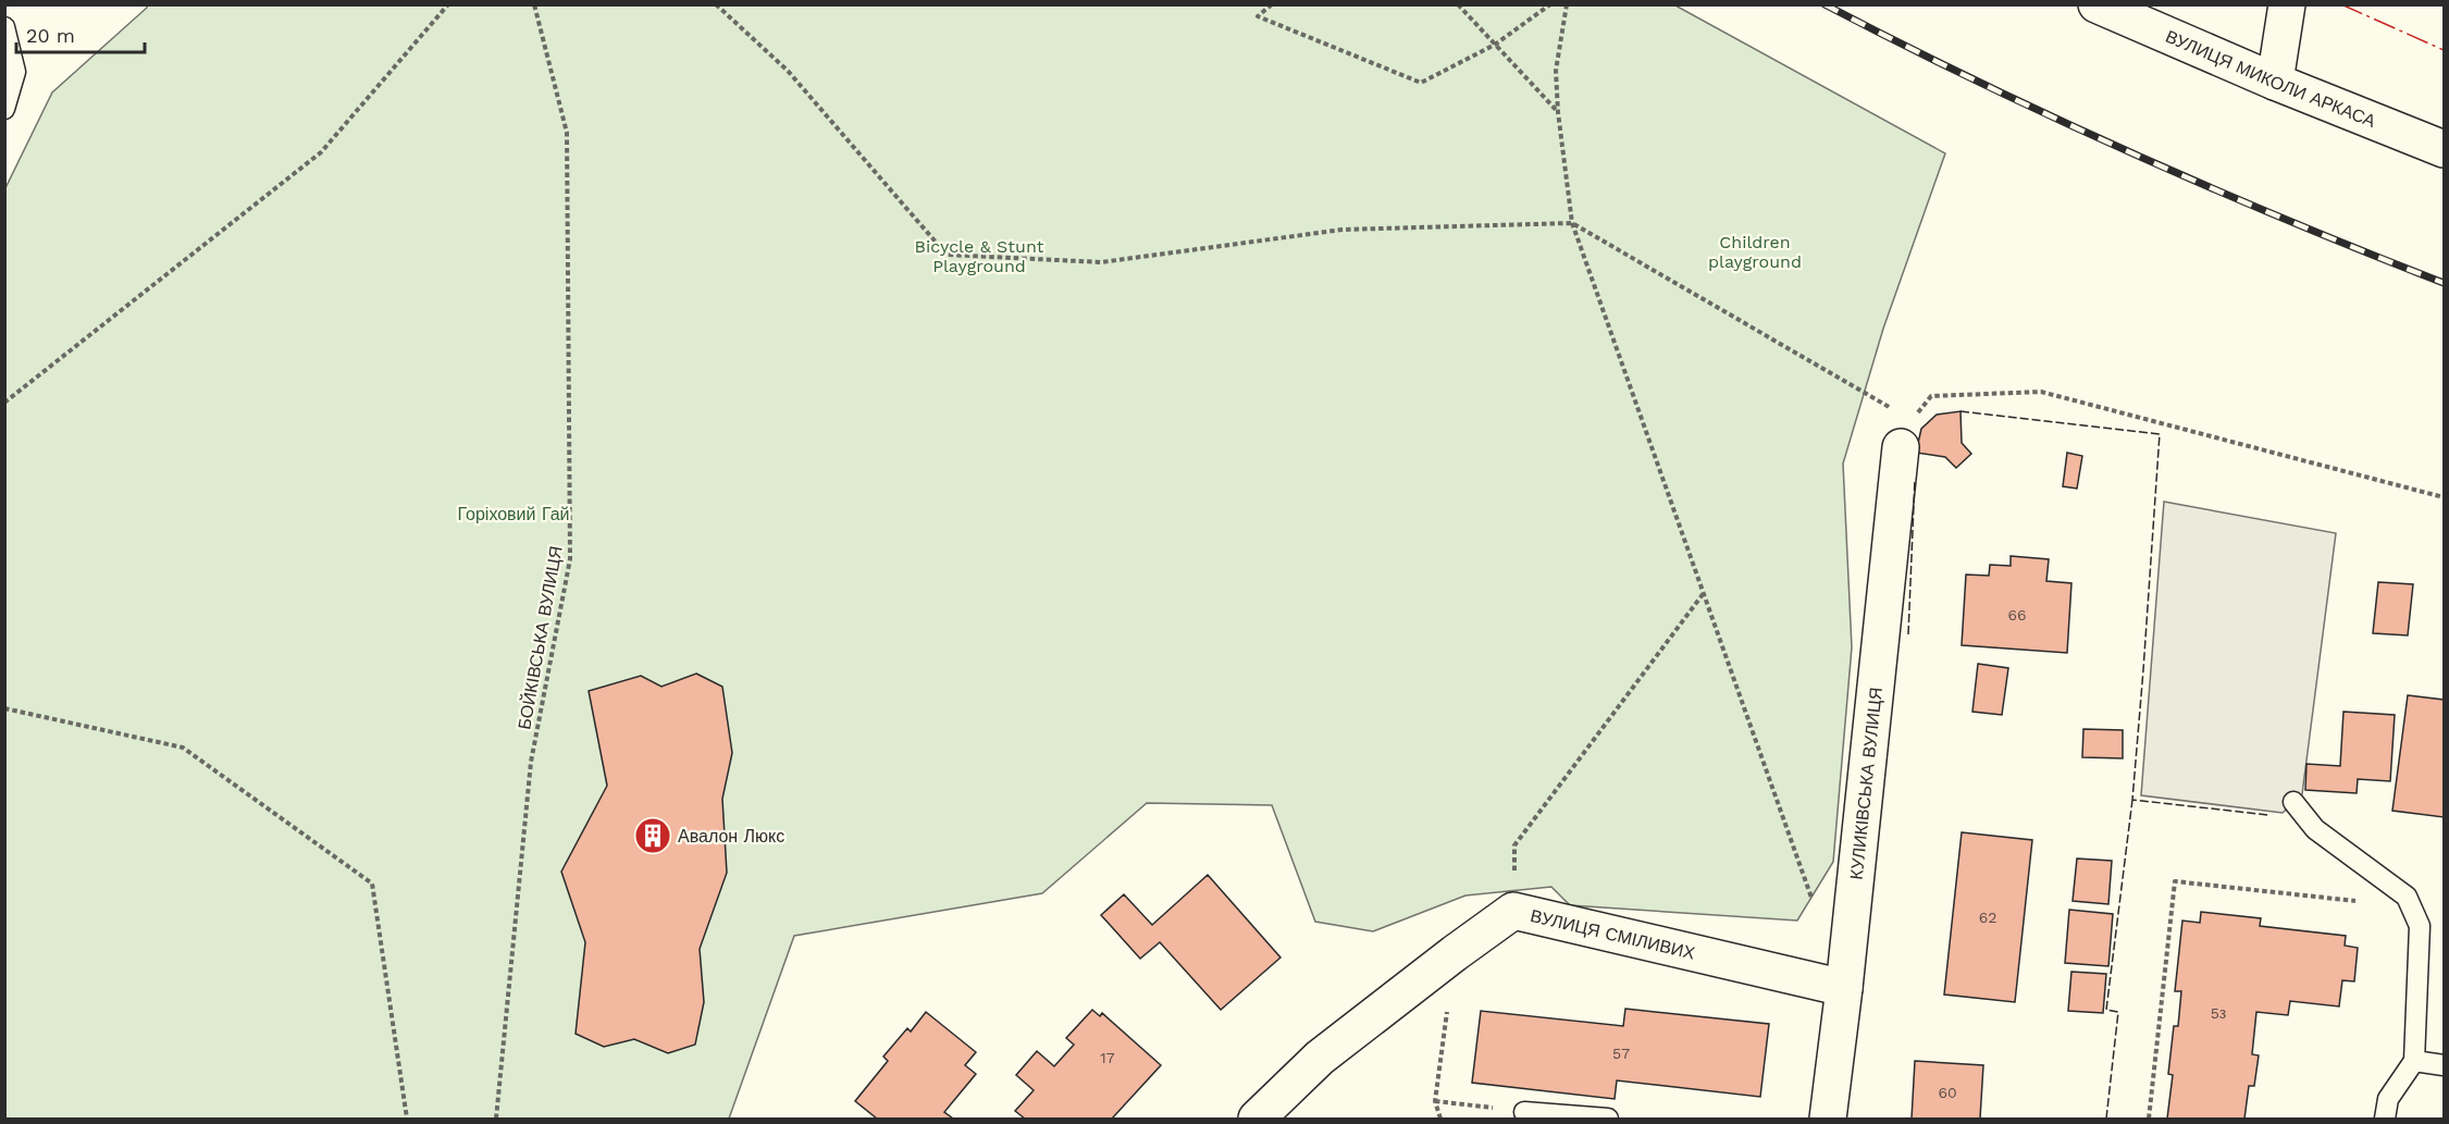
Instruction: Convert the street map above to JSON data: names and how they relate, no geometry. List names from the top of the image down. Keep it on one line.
{"streets":{"street":["ВУЛИЦЯ МИКОЛИ АРКАСА","КУЛИКІВСЬКА ВУЛИЦЯ","ВУЛИЦЯ СМІЛИВИХ"],"path":["БОЙКІВСЬКА ВУЛИЦЯ"]},"crossings":[["КУЛИКІВСЬКА ВУЛИЦЯ","ВУЛИЦЯ СМІЛИВИХ"]],"parks":["Children playground","Bicycle & Stunt Playground","Горіховий Гай"],"places":{"building":["Авалон Люкс"]},"house_numbers":["66","62","5з","57","17","60"],"scale_bar":"20 m"}
